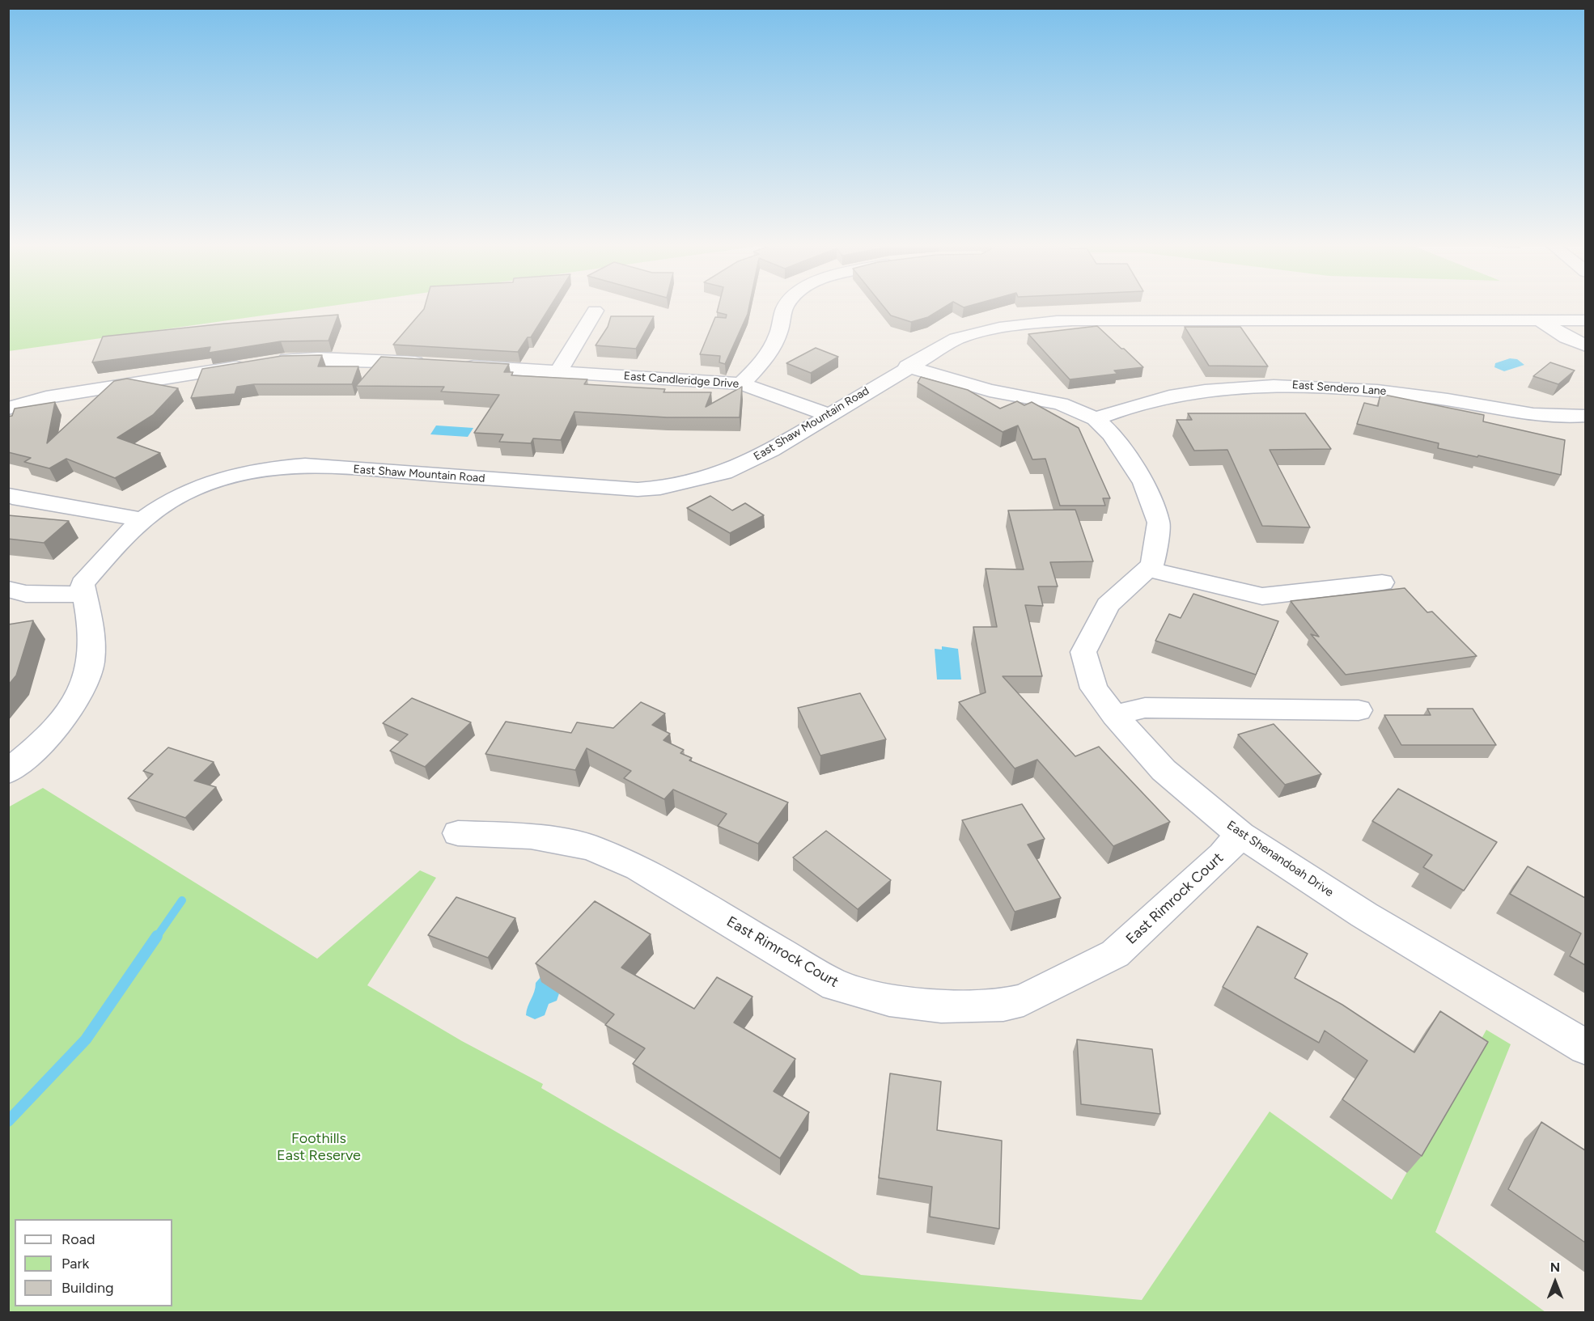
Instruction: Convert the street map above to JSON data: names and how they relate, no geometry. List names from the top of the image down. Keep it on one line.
{"streets":{"street":["East Candleridge Drive","East Sendero Lane","East Shaw Mountain Road","East Shenandoah Drive","East Rimrock Court"]},"crossings":[["East Candleridge Drive","East Shaw Mountain Road"],["East Sendero Lane","East Shenandoah Drive"],["East Shaw Mountain Road","East Shenandoah Drive"],["East Shenandoah Drive","East Rimrock Court"]],"parks":["Foothills East Reserve"],"legend":["Road","Park","Building"],"north":"top"}
